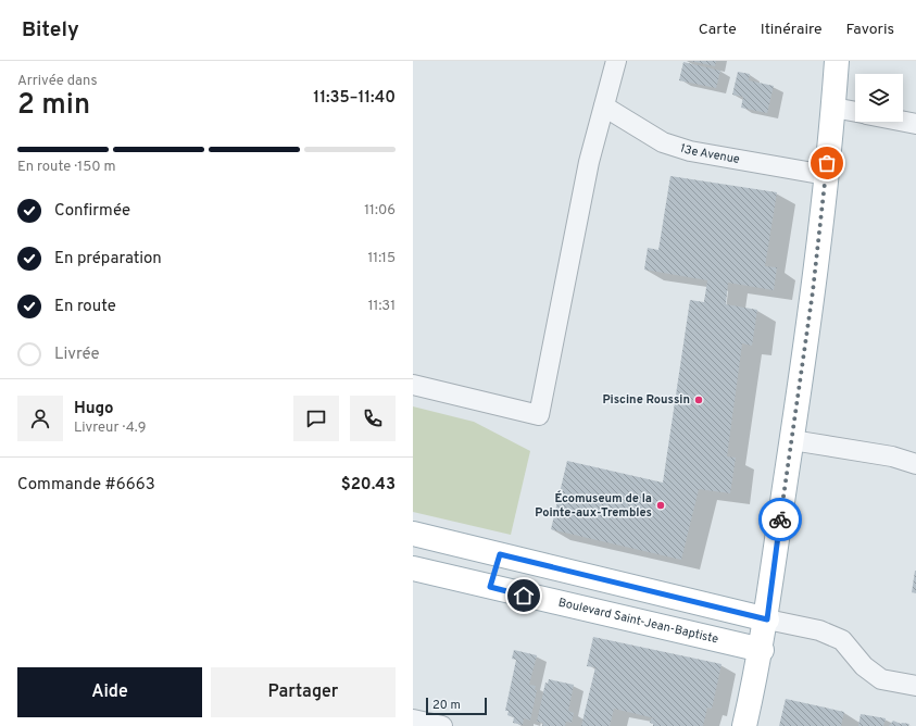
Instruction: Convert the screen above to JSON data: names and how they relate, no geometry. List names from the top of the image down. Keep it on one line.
{"streets":{"main road":["Boulevard Saint-Jean-Baptiste"],"street":["13e Avenue"]},"places":["Piscine Roussin","Écomuseum de la Pointe-aux-Trembles"],"scale_bar":"20 m","page":{"header":"Bitely","nav":["Carte","Itinéraire","Favoris"],"heading":["2 min","Arrivée dans","11:35–11:40"],"panel":["Hugo","Livreur · 4.9","Commande #6663","$20.43"],"bar":"En route · 150 m","list":[["Confirmée","11:06"],["En préparation","11:15"],["En route","11:31"],"Livrée"],"buttons":["Aide","Partager"],"scale":"20 m"}}
